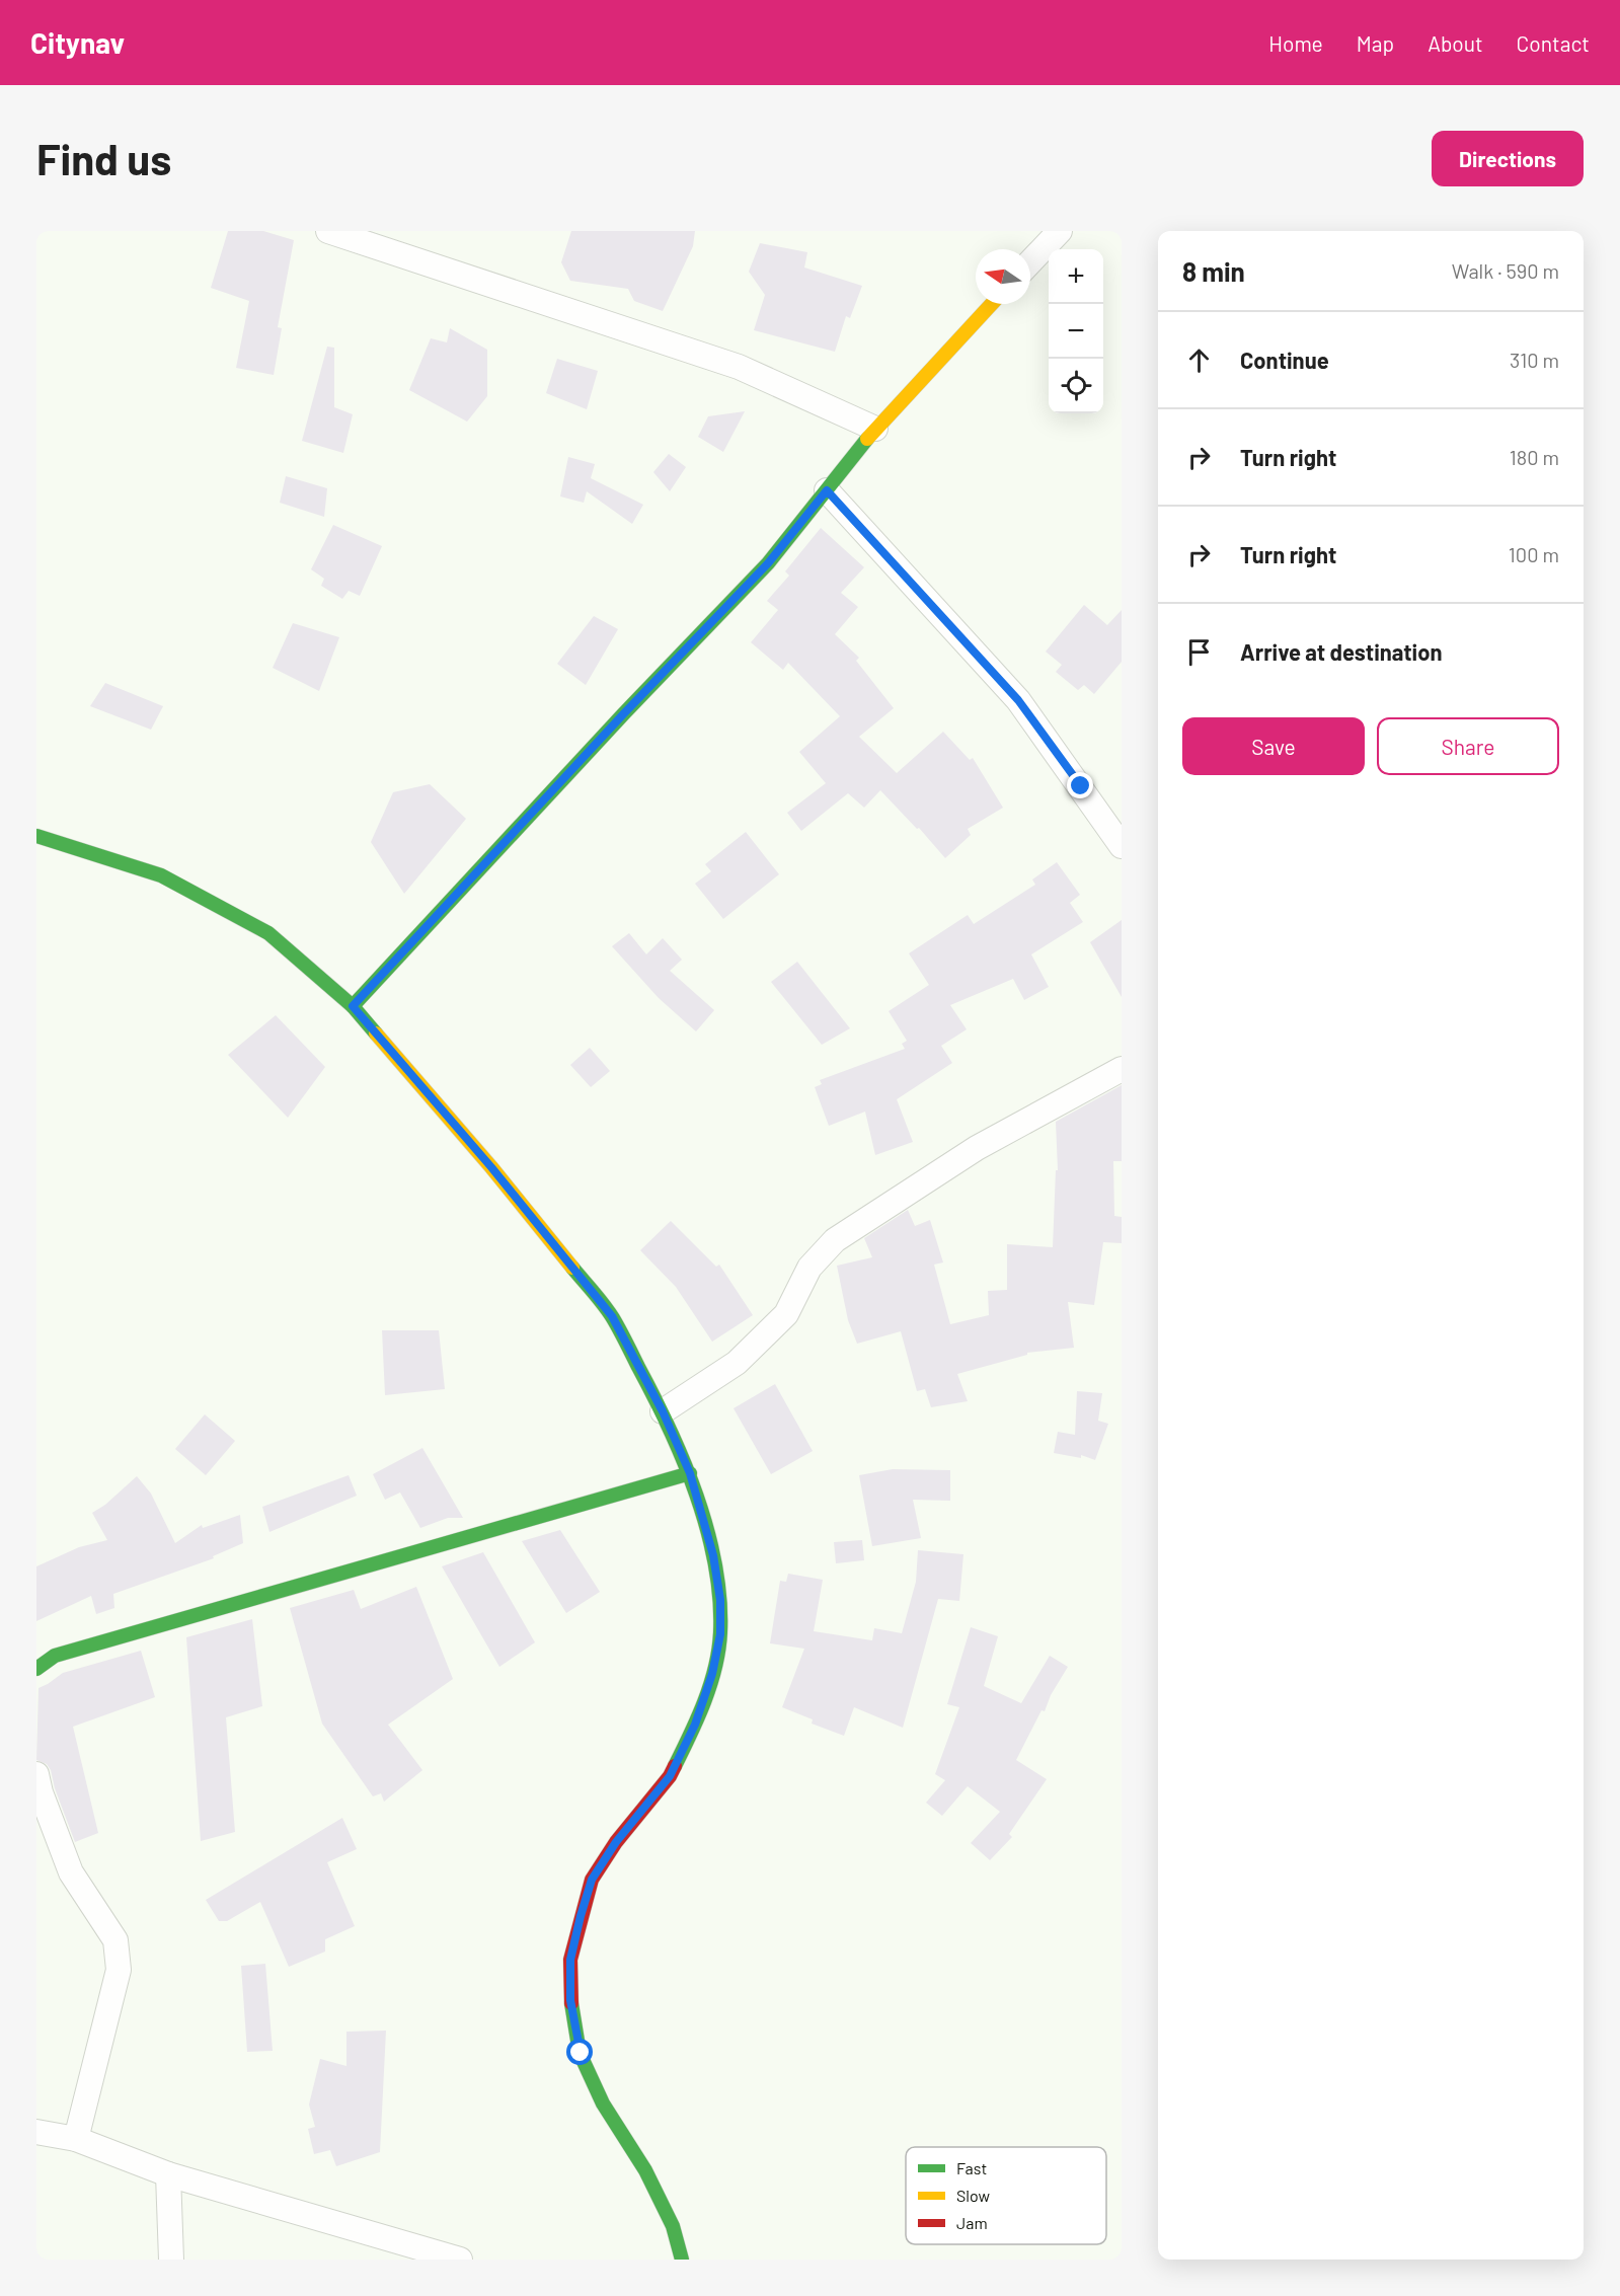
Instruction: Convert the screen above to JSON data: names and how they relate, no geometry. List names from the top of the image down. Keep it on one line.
{"legend":["Fast","Slow","Jam"],"north":"left","page":{"header":"Citynav","nav":["Home","Map","About","Contact"],"buttons":["Directions",["Save","Share"]],"title":"Find us","heading":["8 min","Walk · 590 m"],"map_buttons":["+","−"],"list":[["Continue","310 m"],["Turn right","180 m"],["Turn right","100 m"],"Arrive at destination"]}}
